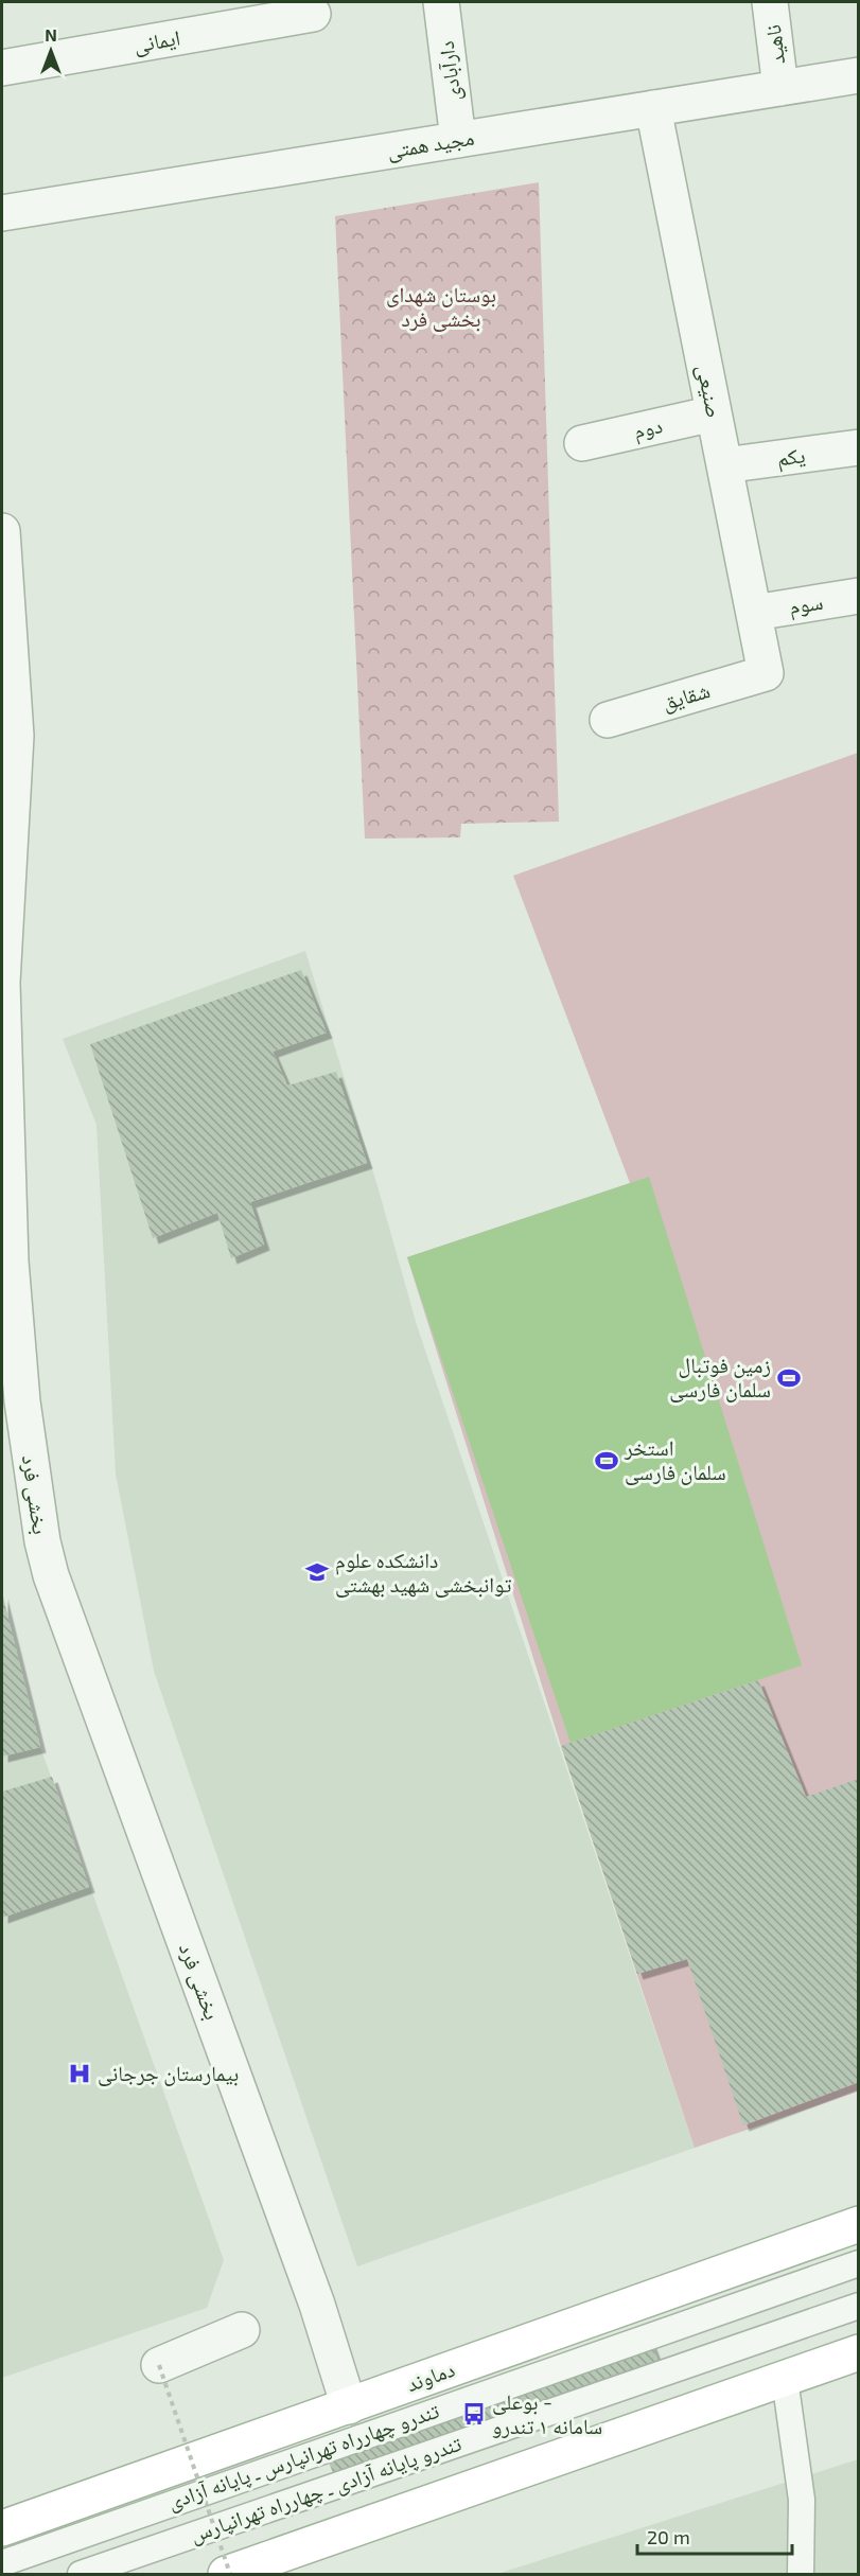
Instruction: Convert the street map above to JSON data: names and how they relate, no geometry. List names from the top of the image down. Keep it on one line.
{"streets":{"main road":["دماوند"],"street":["ایمانی","ناهید","دارآبادی","مجید همتی","صنیعی","دوم","یکم","سوم","شقایق","بخشی فرد"],"lane":["تندرو چهارراه تهرانپارس ـ پایانه آزادی","تندرو پایانه آزادی ـ چهارراه تهرانپارس"]},"crossings":[["ناهید","مجید همتی"],["دارآبادی","مجید همتی"],["مجید همتی","صنیعی"],["صنیعی","دوم"],["صنیعی","یکم"],["صنیعی","سوم"],["صنیعی","شقایق"],["بخشی فرد","دماوند"]],"parks":["بوستان شهدای بخشی فرد"],"places":{"sports":["زمین فوتبال سلمان فارسی","استخر سلمان فارسی"],"school or university":["دانشکده علوم توانبخشی شهید بهشتی"],"hospital":["بیمارستان جرجانی"],"bus stop":["بوعلی - سامانه ۱ تندرو"]},"scale_bar":"20 m","north":"top"}
